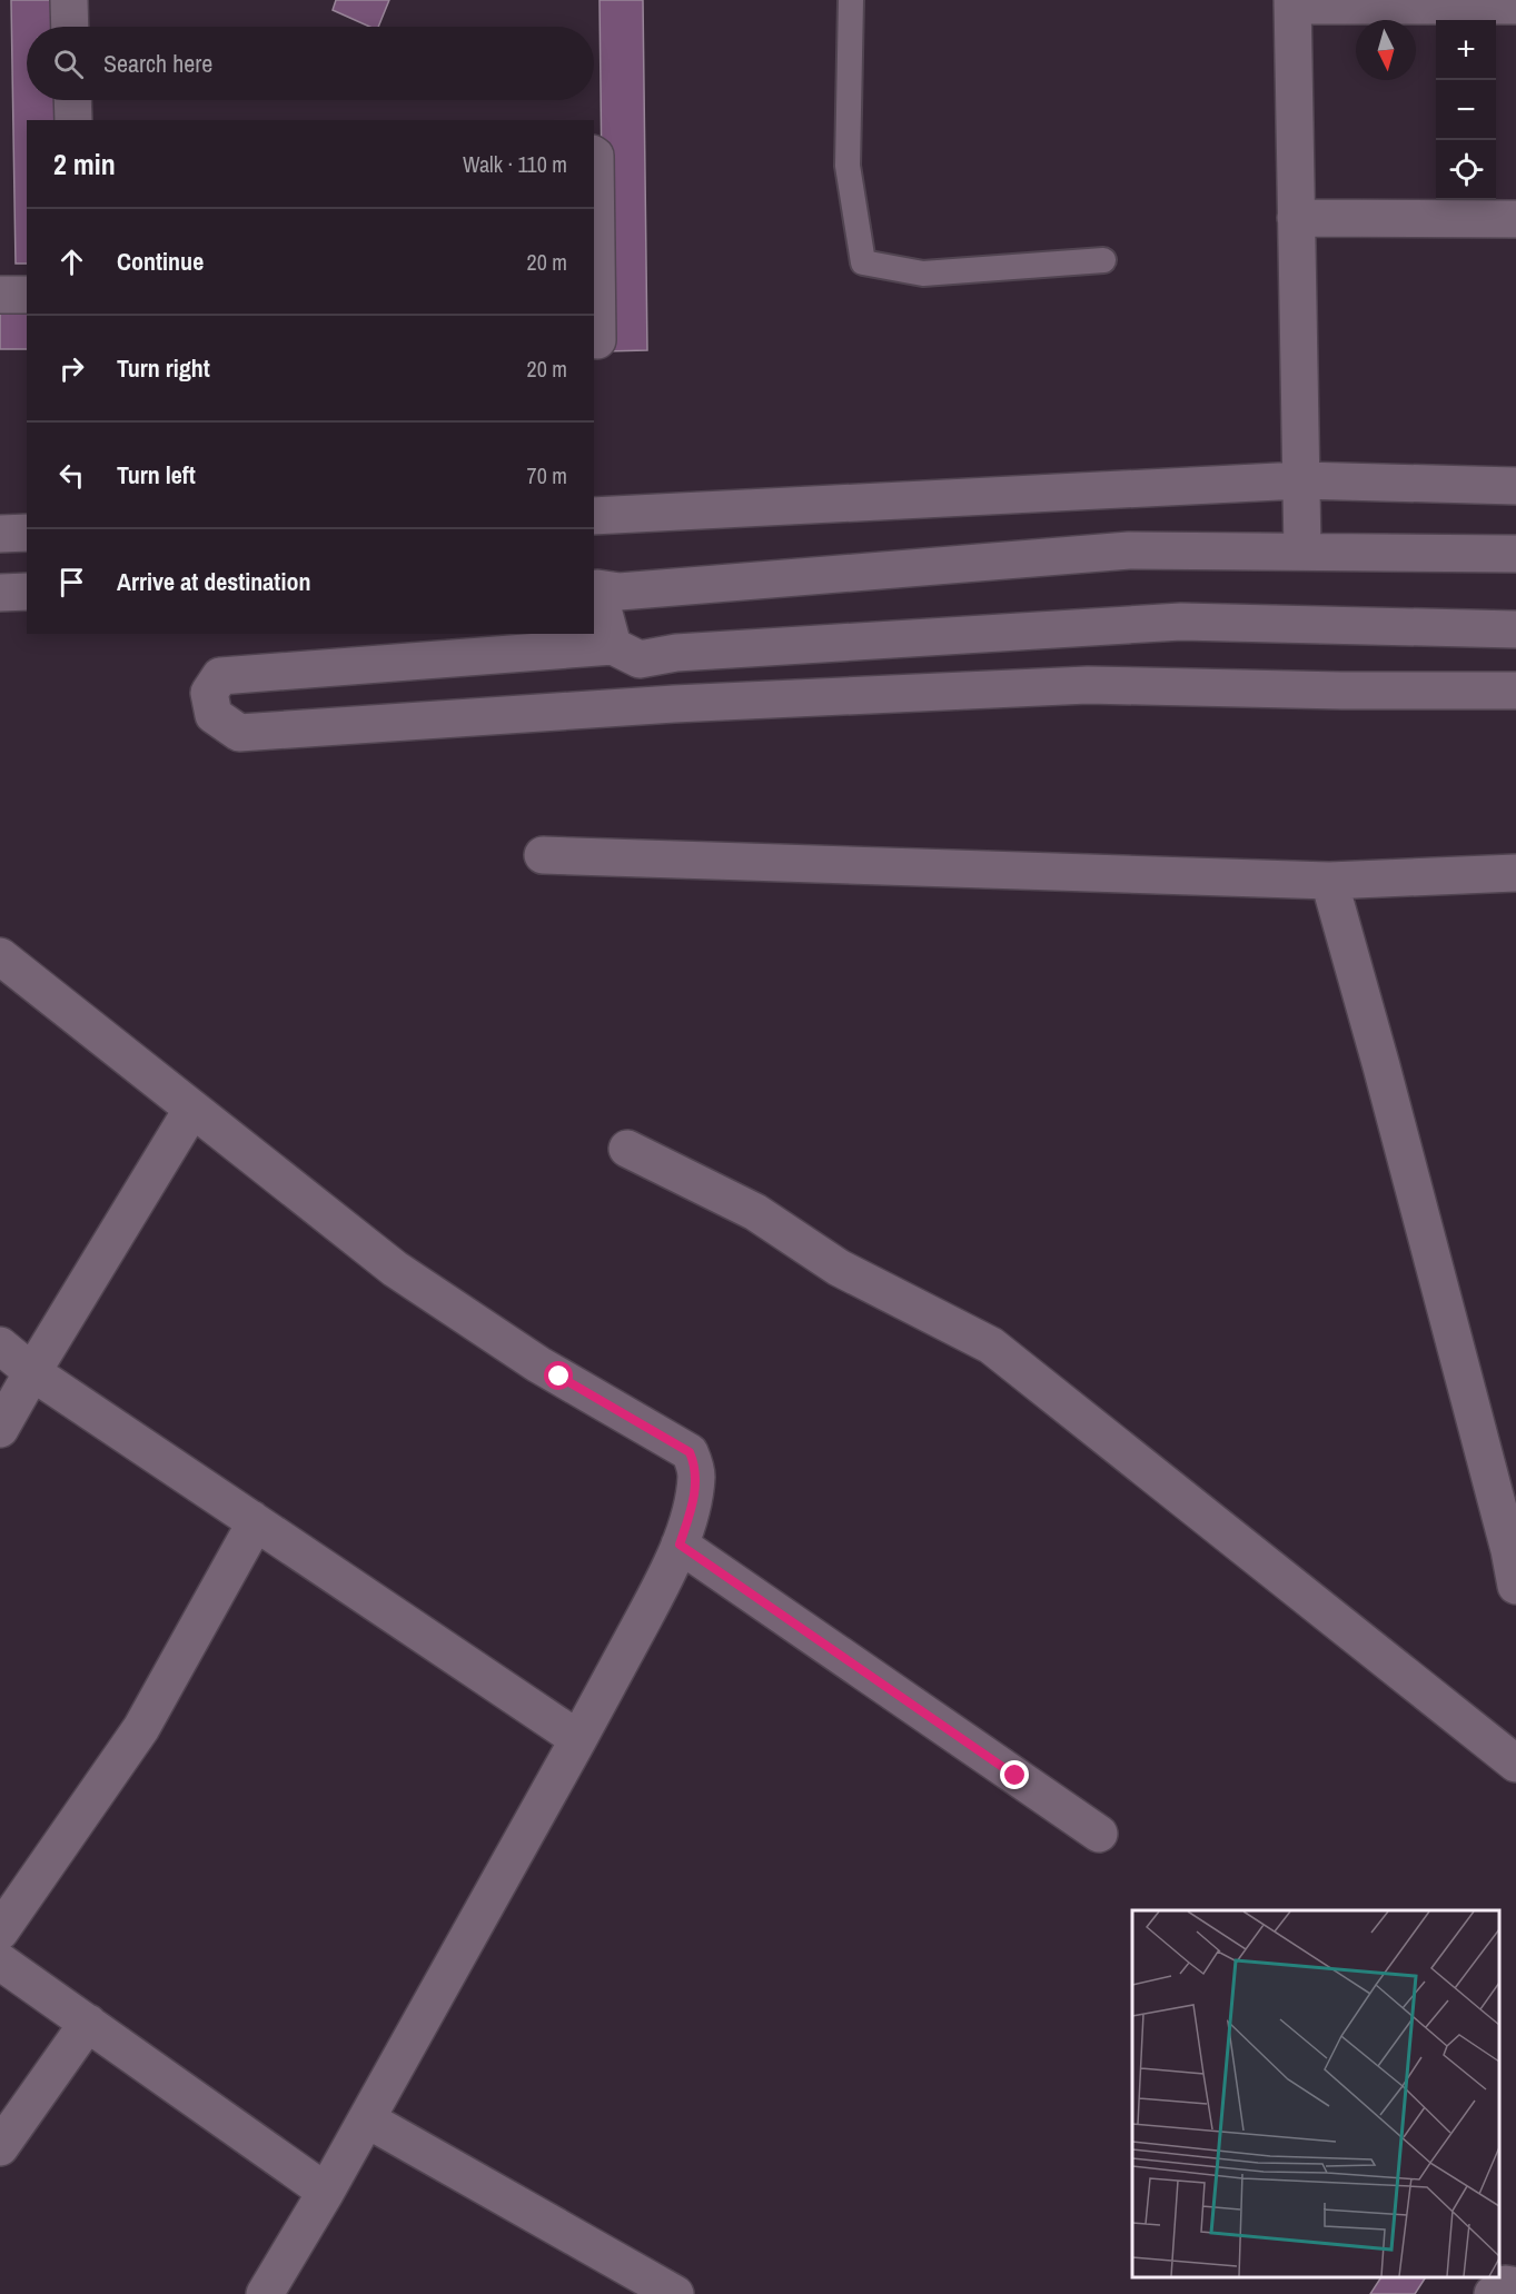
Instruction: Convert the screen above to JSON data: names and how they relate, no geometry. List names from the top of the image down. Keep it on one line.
{"north":"bottom","page":{"map_buttons":["+","−"],"search":"Search here","heading":["2 min","Walk · 110 m"],"list":[["Continue","20 m"],["Turn right","20 m"],["Turn left","70 m"],"Arrive at destination"]}}
